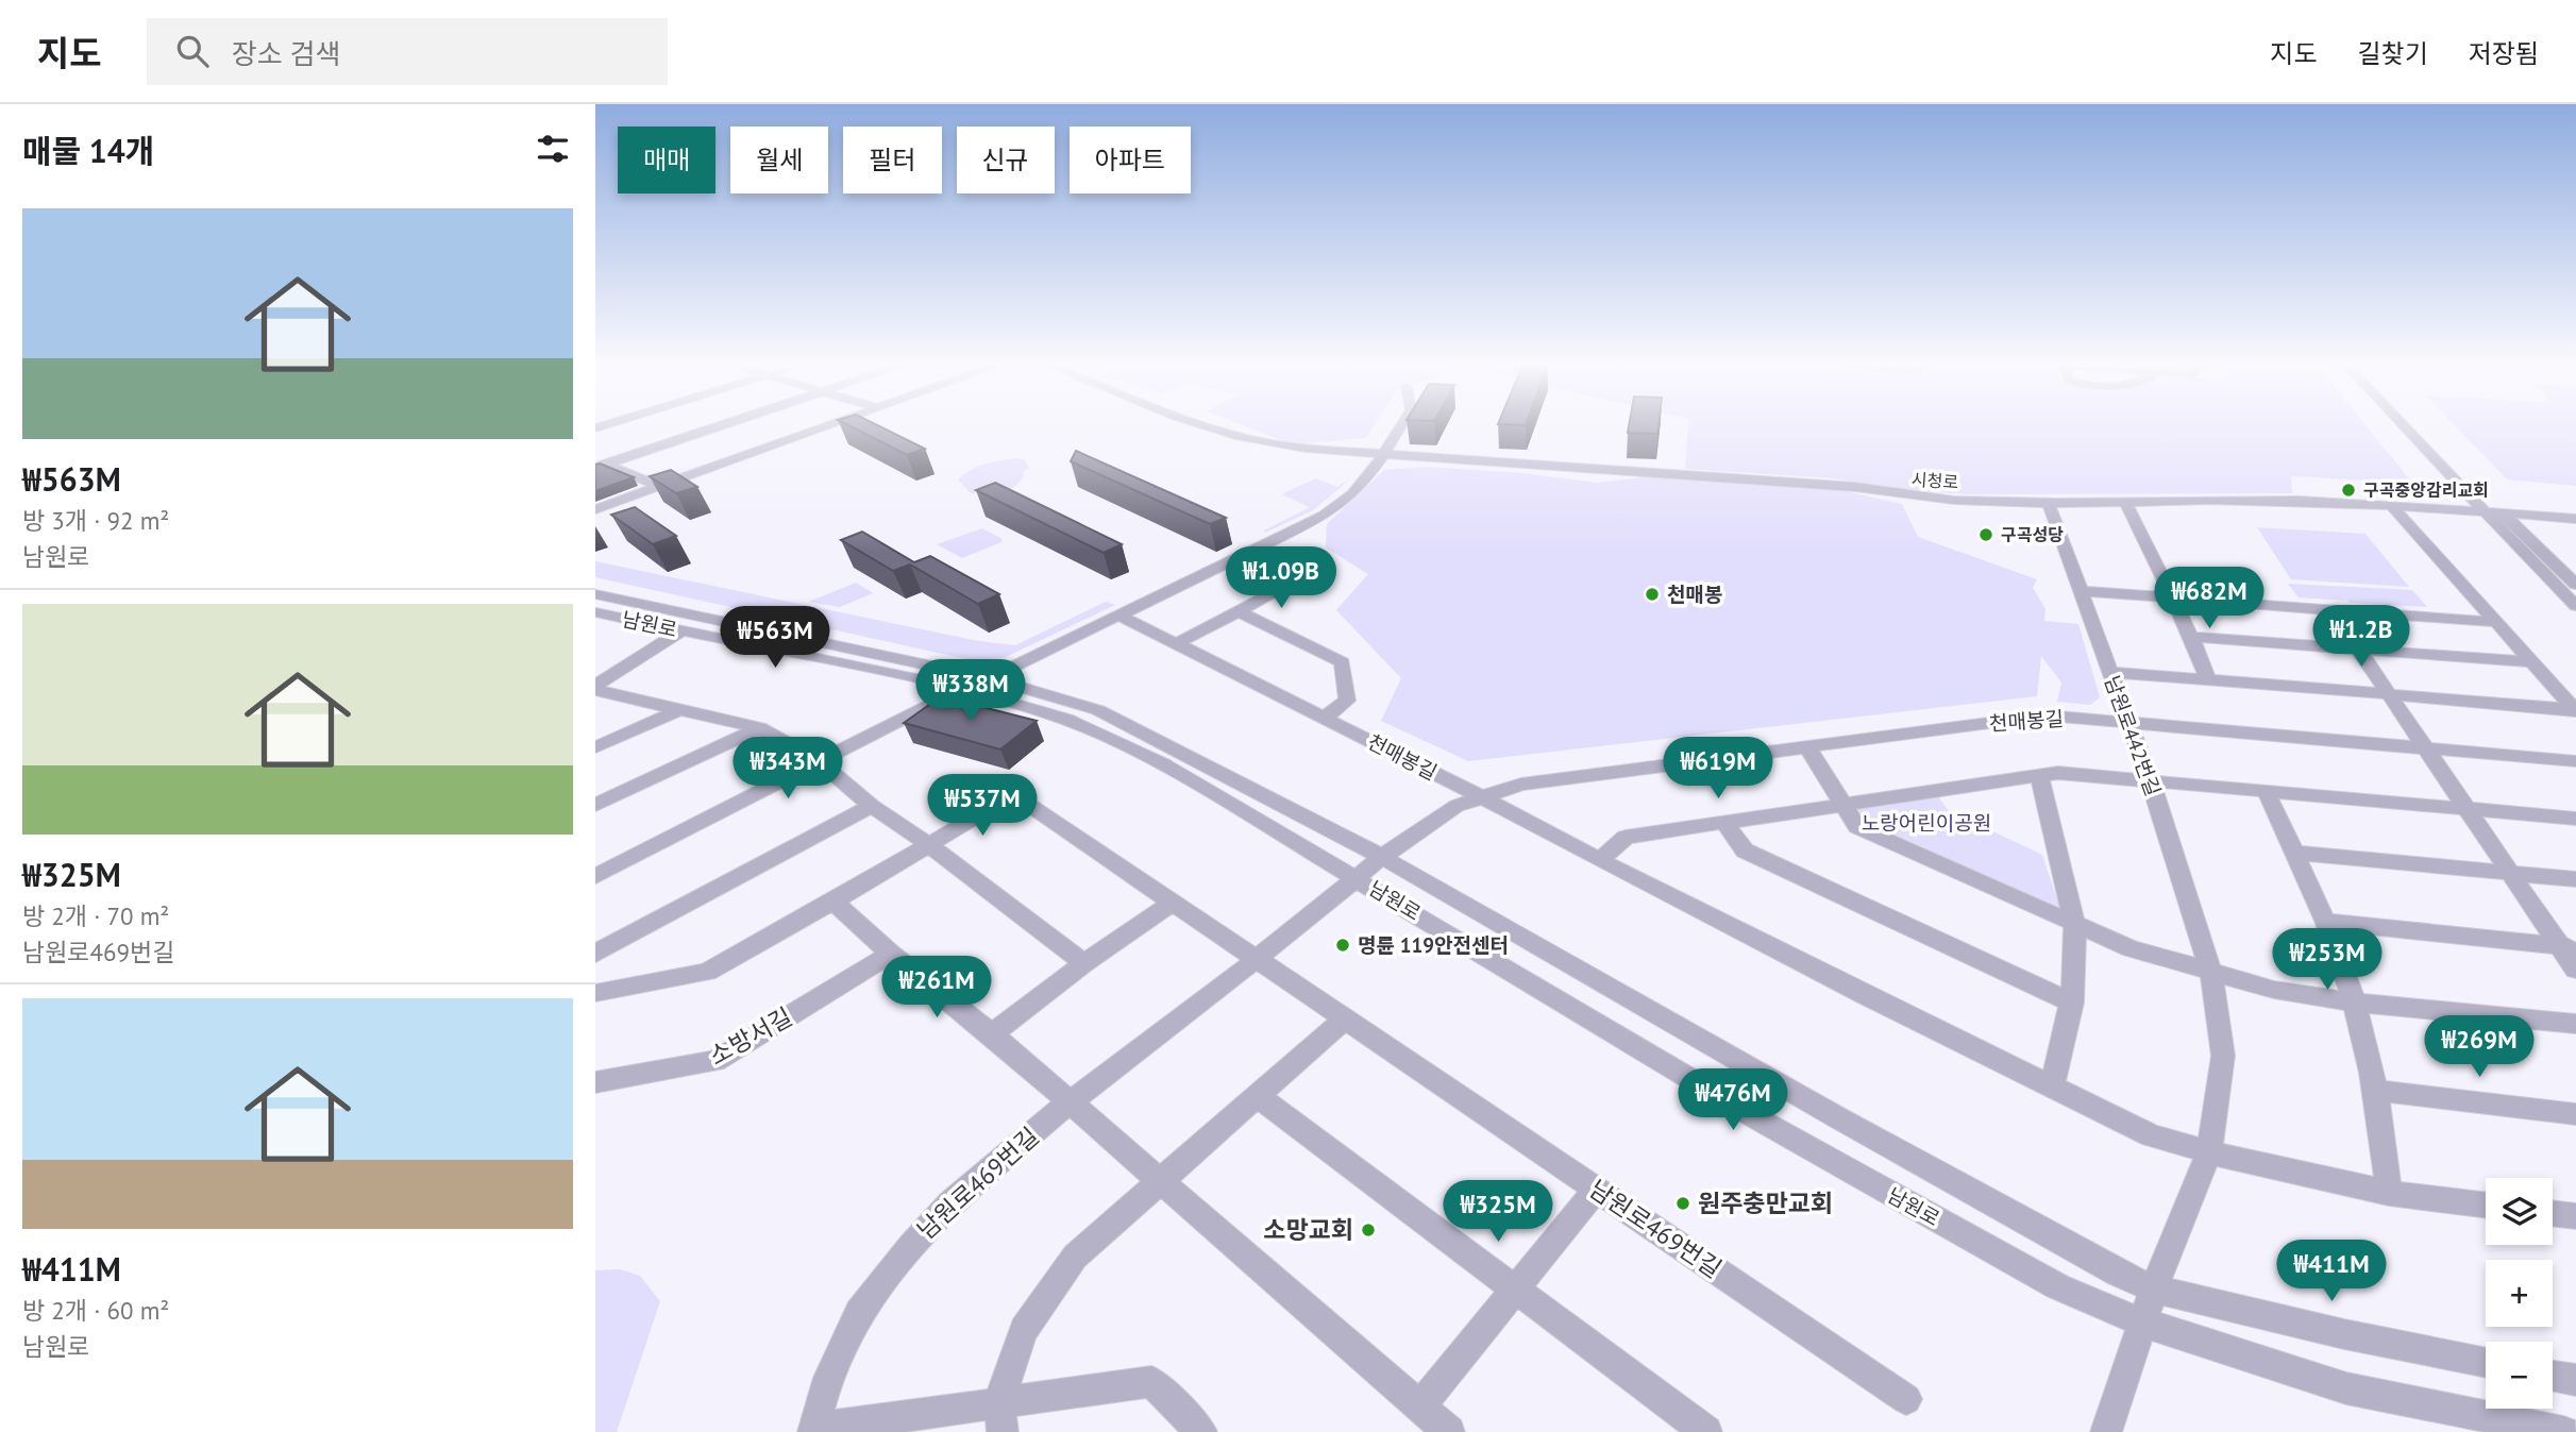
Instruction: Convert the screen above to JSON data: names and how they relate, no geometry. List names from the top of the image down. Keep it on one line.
{"streets":{"street":["시청로","남원로","천매봉길","남원로442번길","소방서길","남원로469번길"]},"crossings":[["시청로","남원로442번길"],["남원로","천매봉길"],["남원로","남원로442번길"],["남원로","남원로469번길"],["천매봉길","남원로442번길"],["천매봉길","남원로469번길"]],"parks":["노랑어린이공원"],"places":["구곡중앙감리교회","구곡성당","천매봉","명륜 119안전센터","원주충만교회","소망교회"],"page":{"header":"지도","search":"장소 검색","nav":["지도","길찾기","저장됨"],"heading":"매물 14개","chip":["매매","월세","필터","신규","아파트"],"list":[{"name":"₩563M","note":"방 3개 · 92 m² · 남원로"},{"name":"₩325M","note":"방 2개 · 70 m² · 남원로469번길"},{"name":"₩411M","note":"방 2개 · 60 m² · 남원로"}],"price":["₩1.09B","₩682M","₩1.2B","₩563M","₩338M","₩343M","₩619M","₩537M","₩253M","₩261M","₩269M","₩476M","₩325M","₩411M"],"map_buttons":["+","−"]}}
